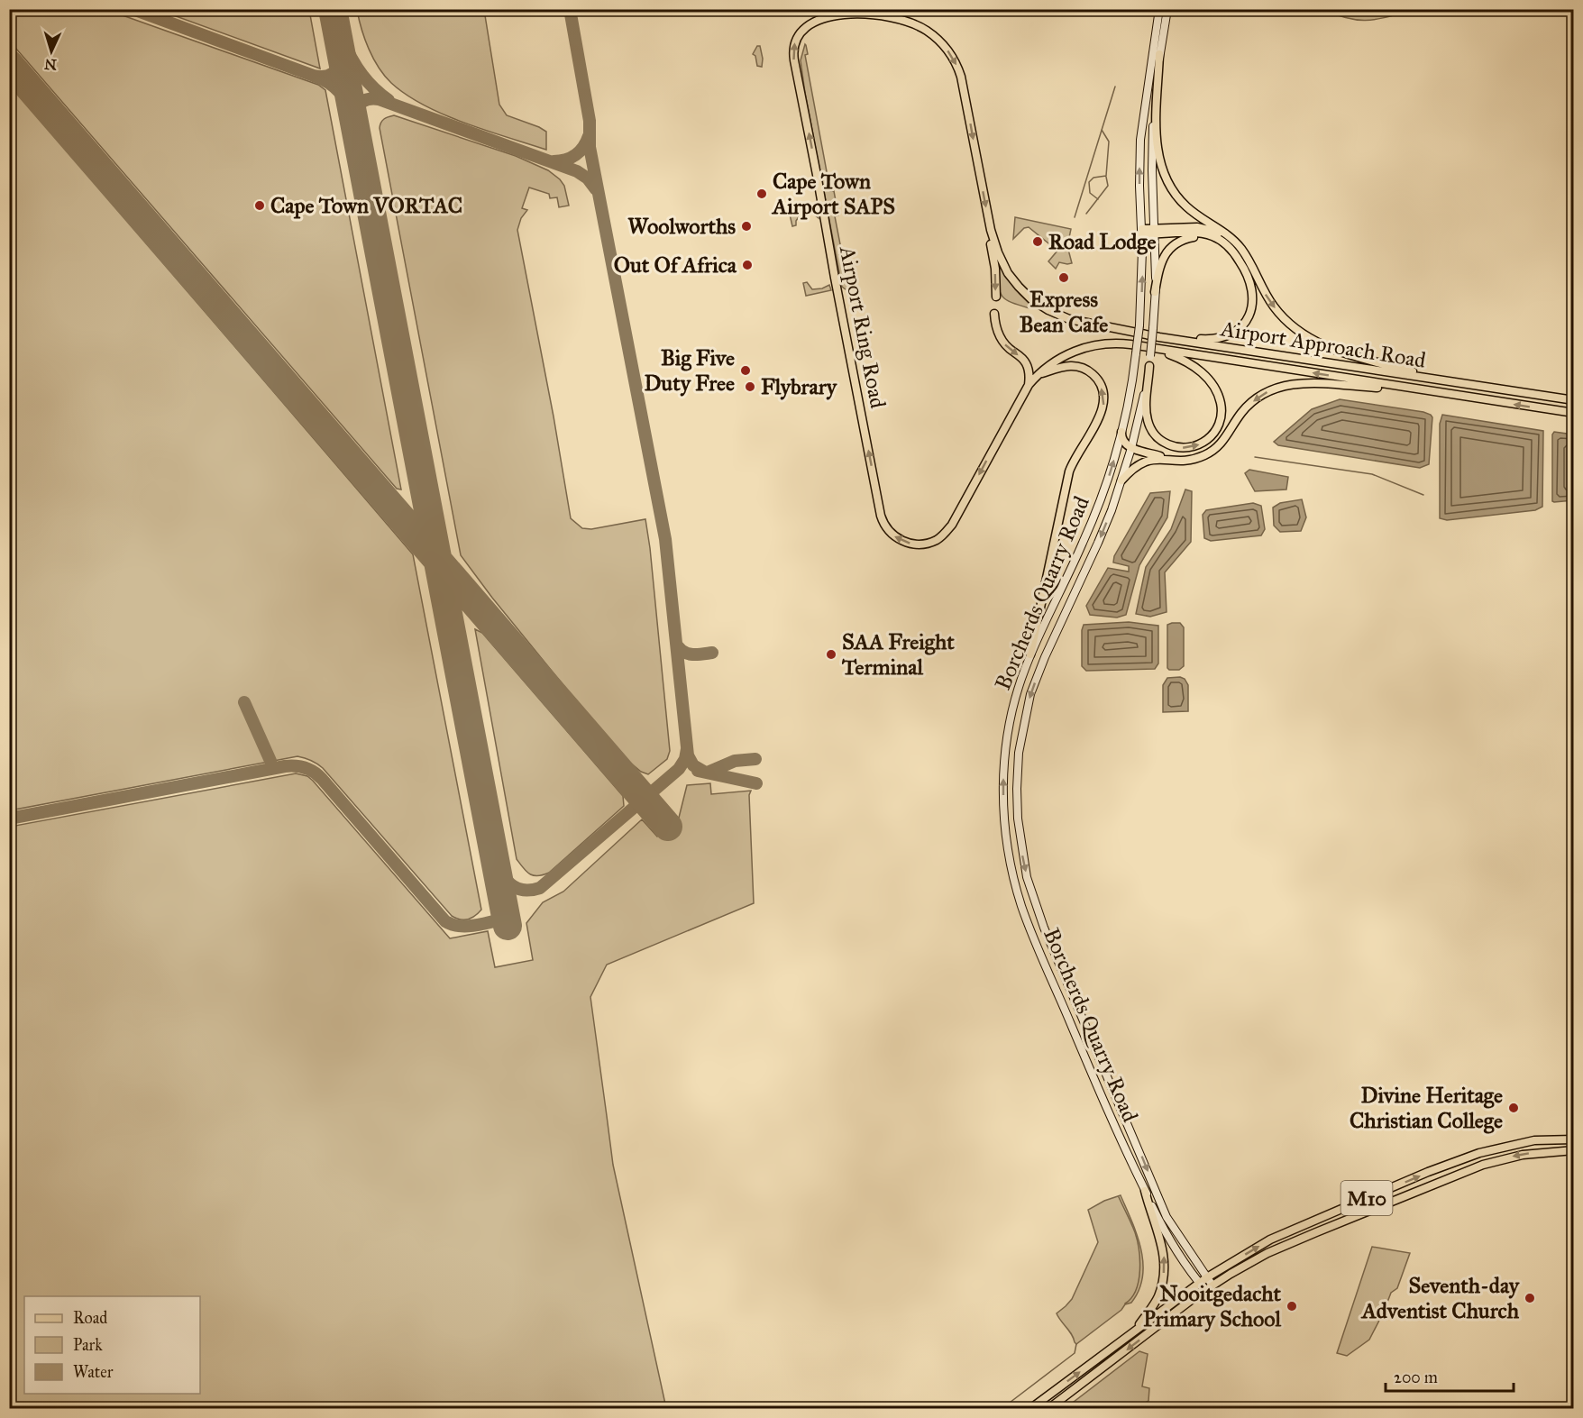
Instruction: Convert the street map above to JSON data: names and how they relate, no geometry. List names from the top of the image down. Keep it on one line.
{"streets":{"main road":["Airport Ring Road","Airport Approach Road","Borcherds Quarry Road","M10"]},"crossings":[["Airport Ring Road","Airport Approach Road"],["Borcherds Quarry Road","M10"]],"places":["Cape Town Airport SAPS","Cape Town VORTAC","Woolworths","Road Lodge","Out Of Africa","Express Bean Cafe","Big Five Duty Free","Flybrary","SAA Freight Terminal","Divine Heritage Christian College","Seventh-day Adventist Church","Nooitgedacht Primary School"],"legend":["Road","Park","Water"],"scale_bar":"200 m","north":"bottom"}
